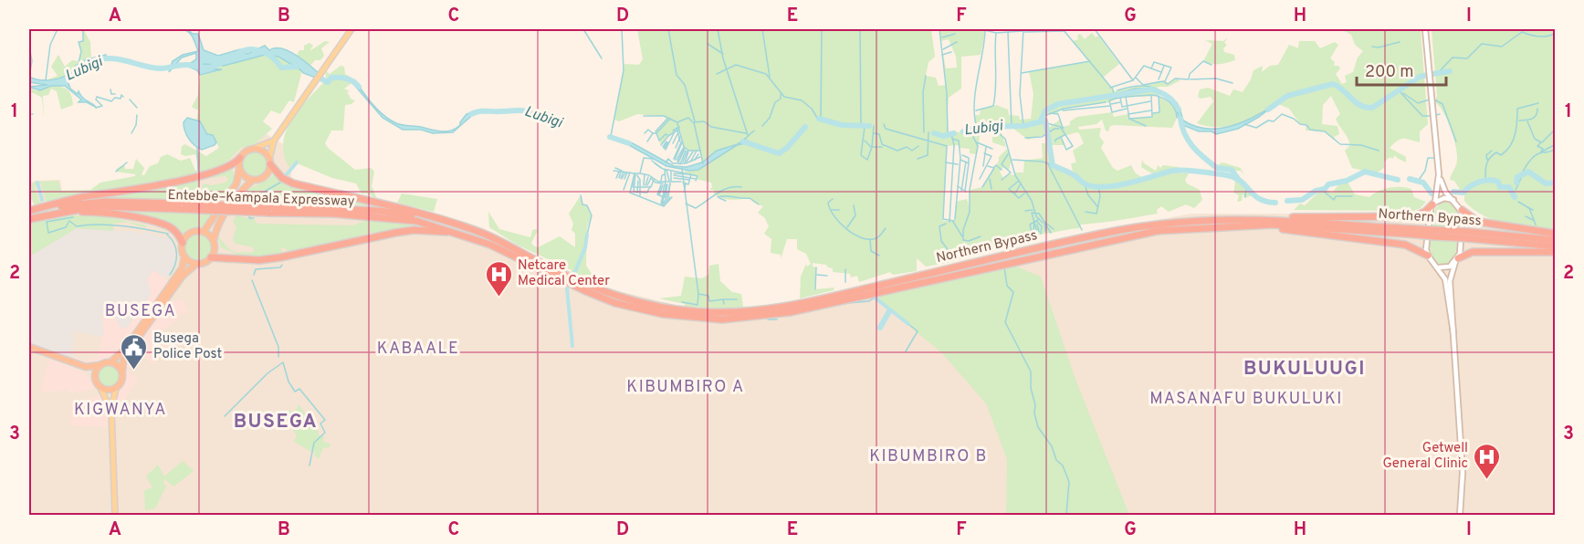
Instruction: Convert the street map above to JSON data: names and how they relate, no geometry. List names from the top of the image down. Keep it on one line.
{"streets":{"highway":["Entebbe–Kampala Expressway","Northern Bypass"]},"crossings":[["Entebbe–Kampala Expressway","Northern Bypass"]],"districts":["BUSEGA","KABAALE","BUKULUUGI","KIBUMBIRO A","MASANAFU BUKULUKI","KIGWANYA","BUSEGA","KIBUMBIRO B"],"water":["Lubigi"],"places":{"hospital":["Netcare Medical Center","Getwell General Clinic"],"public building":["Busega Police Post"]},"scale_bar":"200 m","grid":{"columns":["A","B","C","D","E","F","G","H","I"],"rows":["1","2","3"]}}
